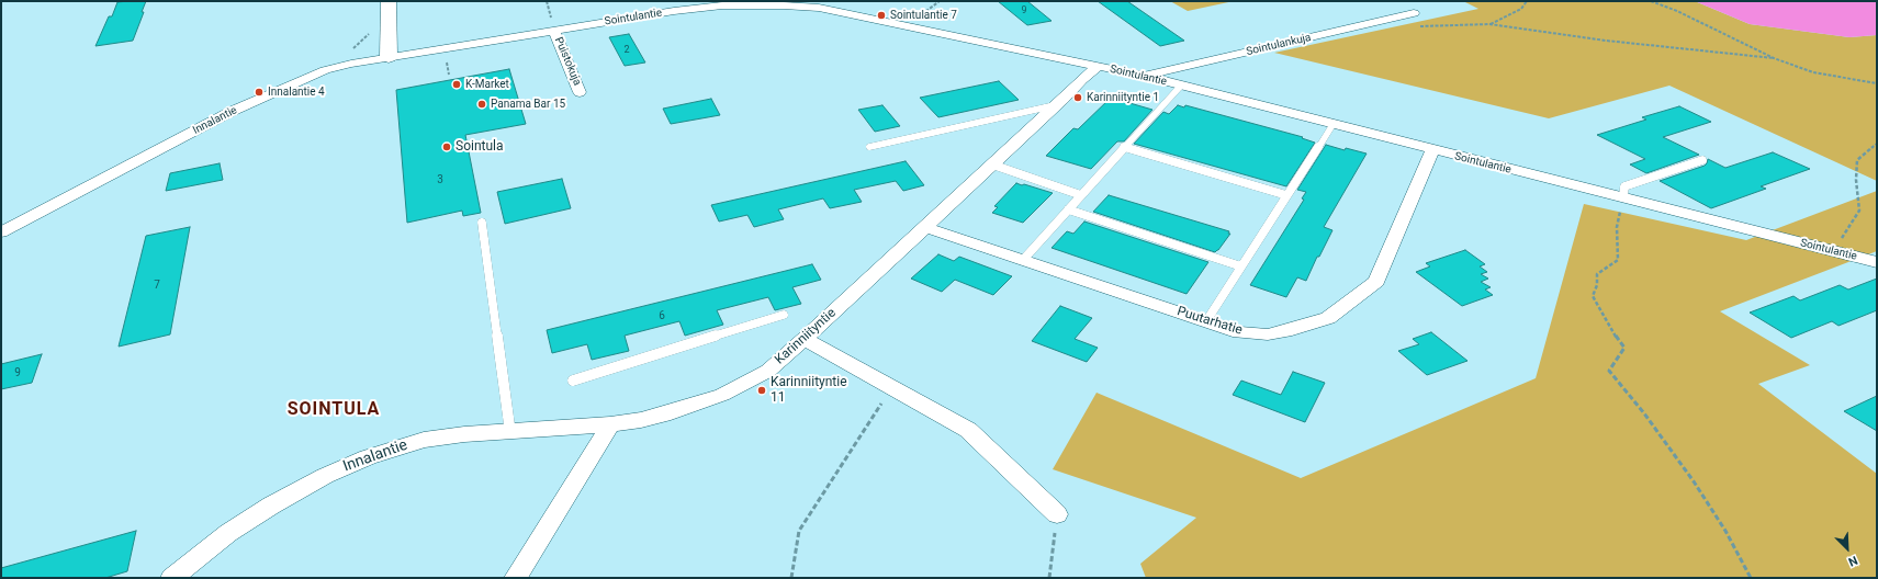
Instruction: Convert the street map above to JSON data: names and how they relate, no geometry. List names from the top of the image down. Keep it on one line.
{"streets":{"street":["Sointulantie","Sointulankuja","Puistokuja","Innalantie","Puutarhatie","Karinniityntie"]},"crossings":[["Sointulantie","Sointulankuja"],["Sointulantie","Puistokuja"],["Sointulantie","Innalantie"],["Sointulantie","Puutarhatie"],["Sointulantie","Karinniityntie"],["Innalantie","Karinniityntie"],["Puutarhatie","Karinniityntie"]],"districts":["SOINTULA"],"places":["Sointulantie 7","K-Market","Innalantie 4","Karinniityntie 1","Panama Bar 15","Sointula","Karinniityntie 11"],"house_numbers":["9","2","3","7","6","9"],"north":"bottom right"}
